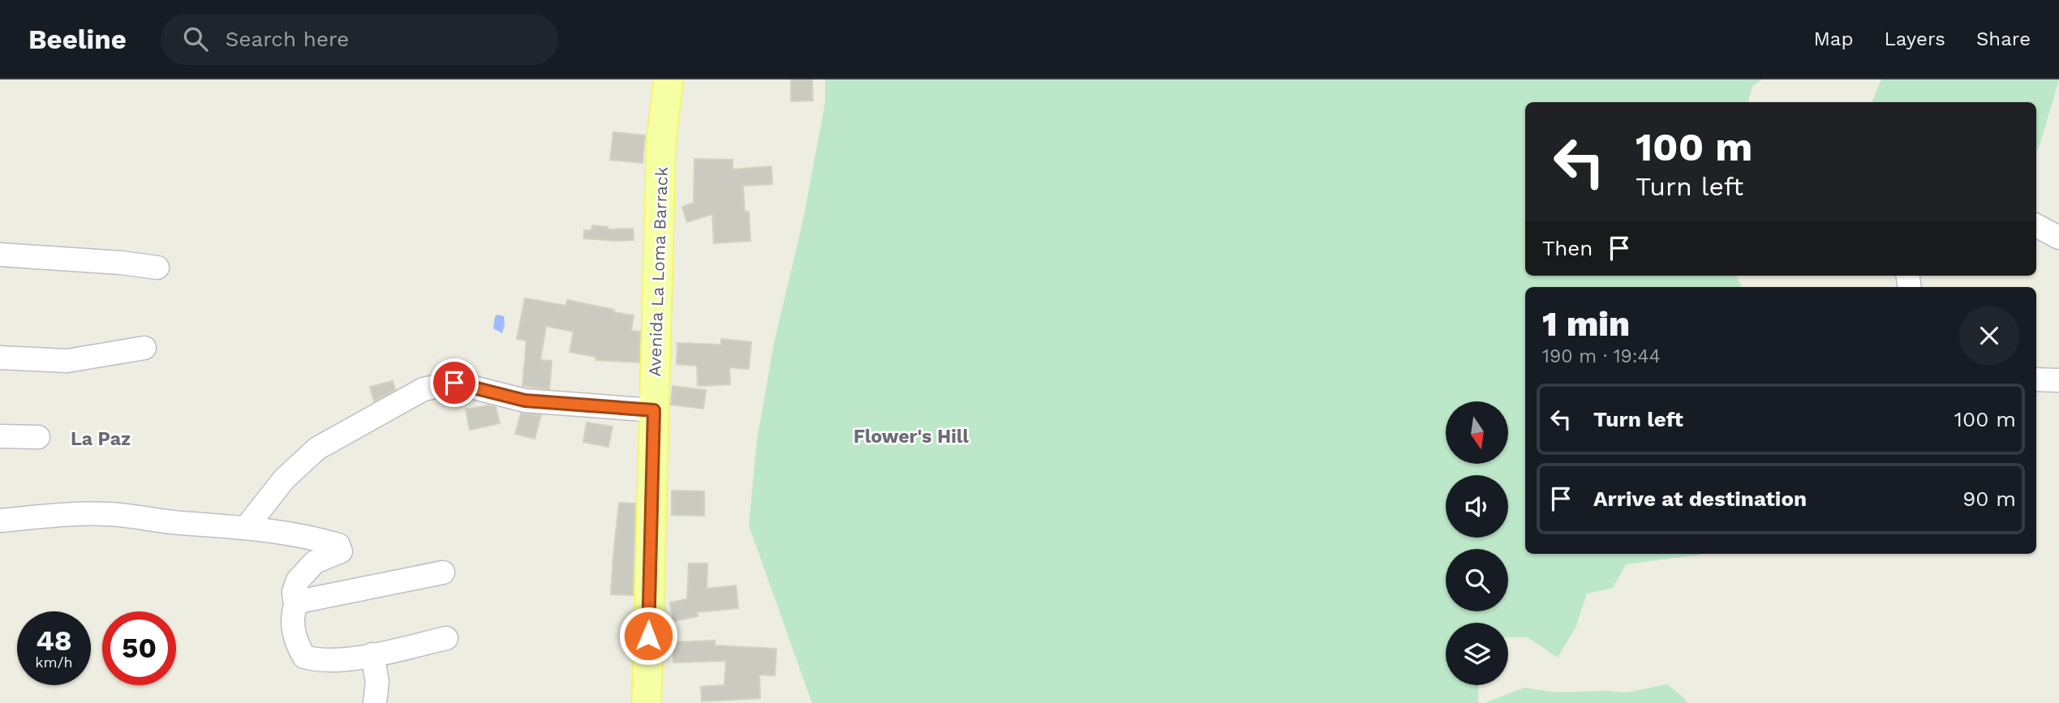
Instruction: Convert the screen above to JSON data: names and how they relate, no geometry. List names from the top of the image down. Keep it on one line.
{"streets":{"main road":["Avenida La Loma Barrack"]},"districts":["Flower's Hill","La Paz"],"north":"bottom","page":{"header":"Beeline","search":"Search here","nav":["Map","Layers","Share"],"turn":["100 m","Turn left"],"then":"Then","heading":["1 min","190 m · 19:44"],"list":[{"name":"Turn left","value":"100 m"},{"name":"Arrive at destination","value":"90 m"}],"speed":"48 km/h","limit":"50"}}
